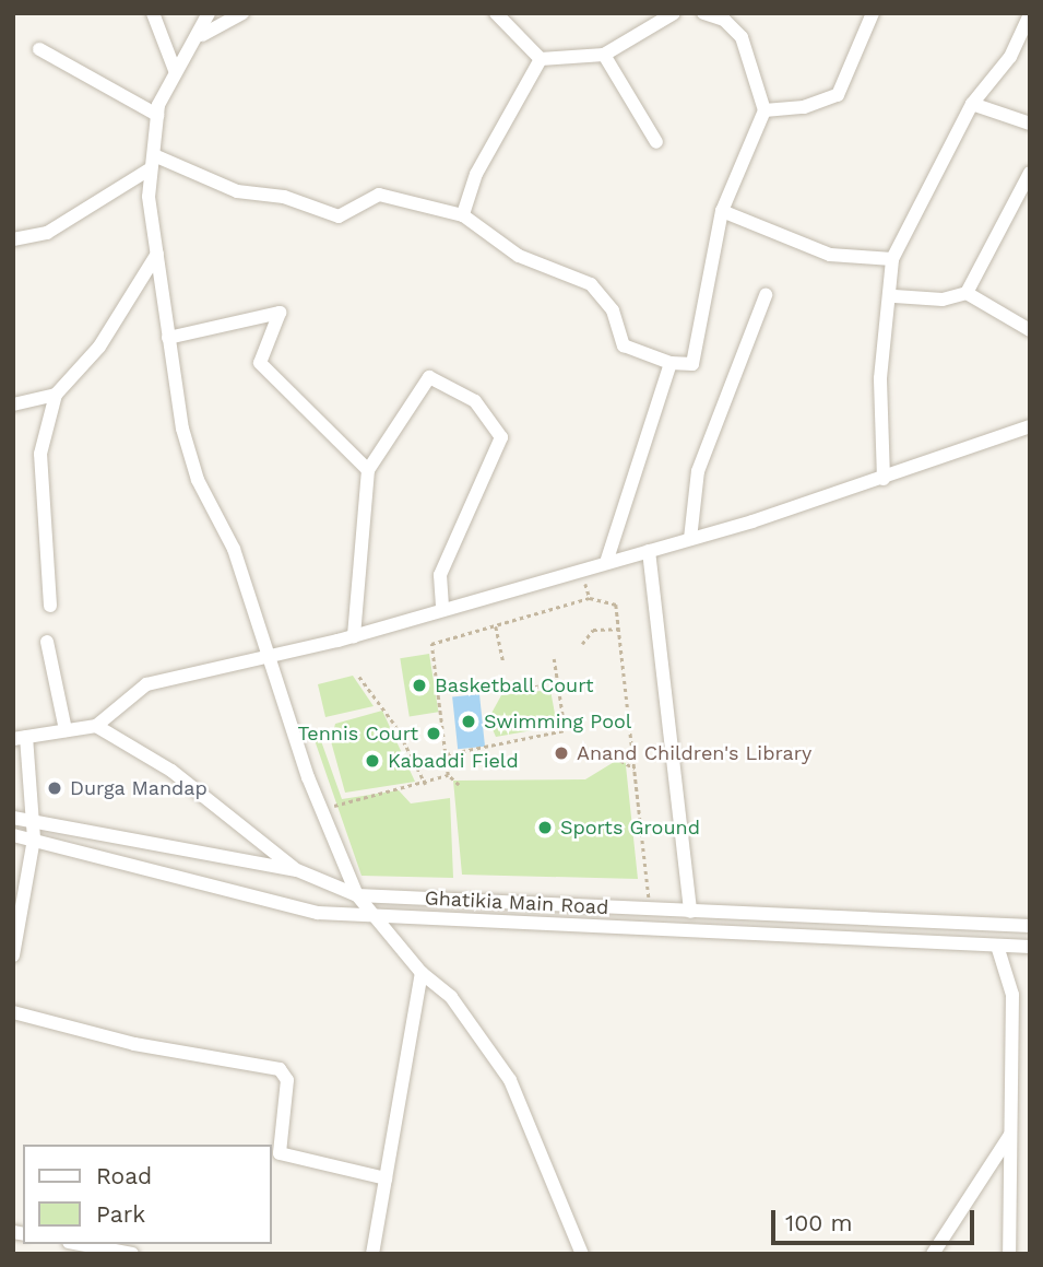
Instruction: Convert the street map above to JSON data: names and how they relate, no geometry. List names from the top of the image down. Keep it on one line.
{"streets":{"street":["Ghatikia Main Road"]},"places":["Basketball Court","Swimming Pool","Tennis Court","Anand Children's Library","Kabaddi Field","Durga Mandap","Sports Ground"],"legend":["Road","Park"],"scale_bar":"100 m"}
